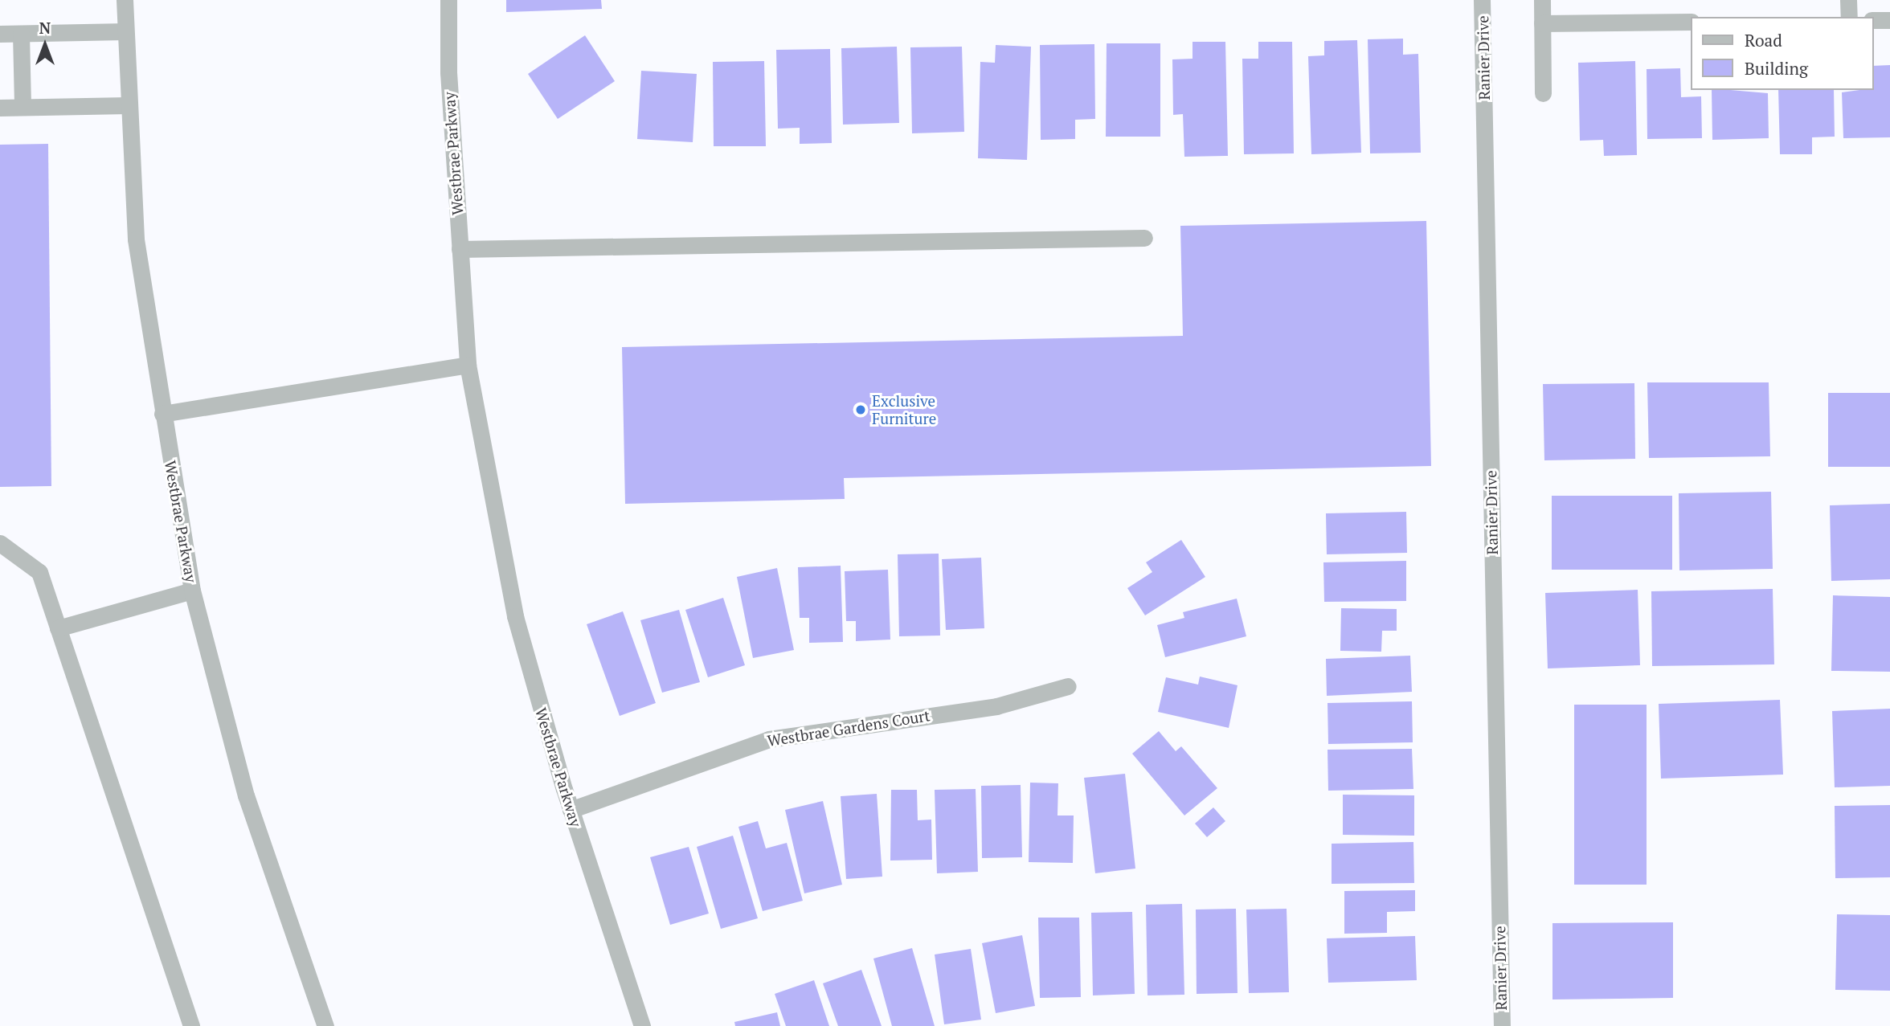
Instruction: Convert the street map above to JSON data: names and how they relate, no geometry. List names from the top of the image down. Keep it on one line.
{"streets":{"street":["Ranier Drive","Westbrae Parkway","Westbrae Gardens Court"]},"crossings":[["Westbrae Parkway","Westbrae Gardens Court"]],"places":["Exclusive Furniture"],"legend":["Road","Building"],"north":"top"}
